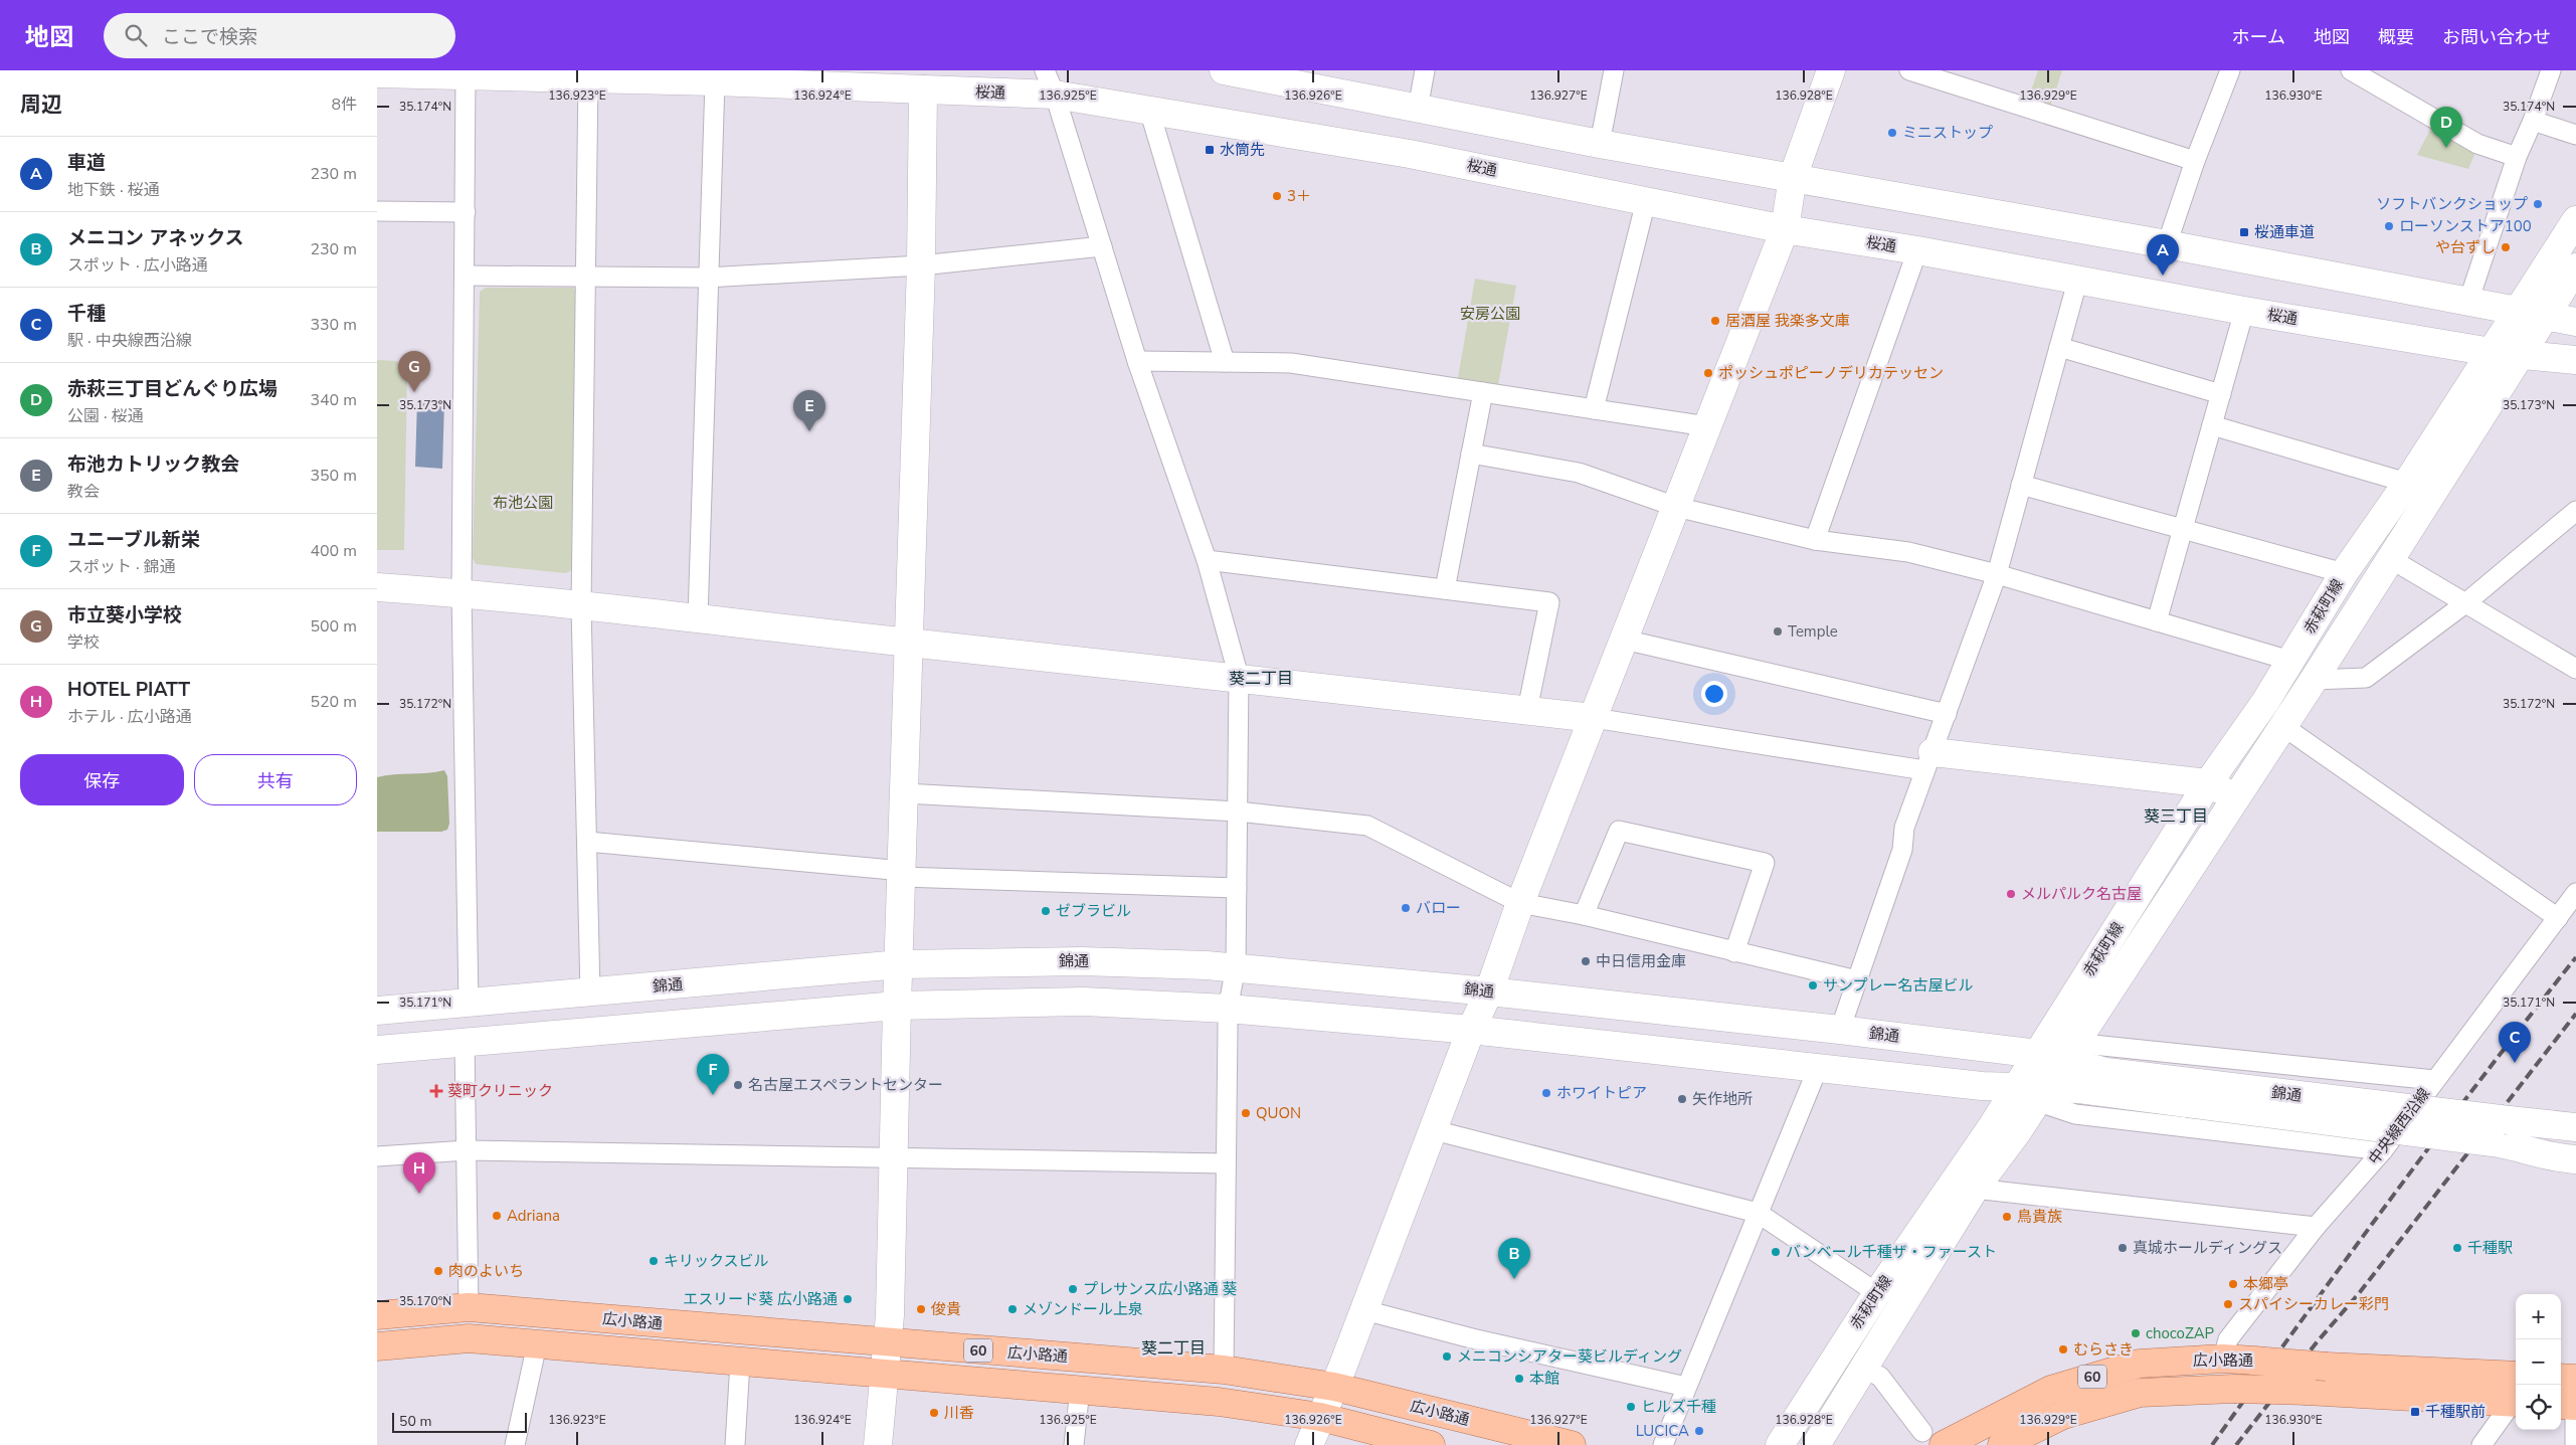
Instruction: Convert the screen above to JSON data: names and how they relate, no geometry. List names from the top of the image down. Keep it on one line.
{"streets":{"main road":["広小路通","60"],"street":["桜通","赤萩町線","錦通","中央線西沿線"]},"crossings":[["桜通","赤萩町線"],["赤萩町線","錦通"],["中央線西沿線","広小路通"]],"districts":["葵二丁目","葵三丁目","葵二丁目"],"parks":["安房公園","布池公園"],"places":{"other":["ミニストップ","3＋","ソフトバンクショップ","ローソンストア100","や台ずし","居酒屋 我楽多文庫","ポッシュポピーノデリカテッセン","Temple","メルパルク名古屋","バロー","ゼブラビル","中日信用金庫","サンプレー名古屋ビル","名古屋エスペラントセンター","ホワイトピア","矢作地所","QUON","Adriana","鳥貴族","真城ホールディングス","千種駅","バンベール千種ザ・ファースト","キリックスビル","肉のよいち","本郷亭","プレサンス広小路通 葵","エスリード葵 広小路通","スパイシーカレー彩門","俊貴","メゾンドール上泉","chocoZAP","むらさき","メニコンシアター葵ビルディング","本館","ヒルズ千種","川香","LUCICA"],"transit":["水筒先","桜通車道","千種駅前"],"health":["葵町クリニック"]},"scale_bar":"50 m","page":{"header":"地図","search":"ここで検索","nav":["ホーム","地図","概要","お問い合わせ"],"heading":["周辺","8件"],"pins":["D","A","G","E","C","F","H","B"],"list":[{"mark":"A","name":"車道","note":"地下鉄 · 桜通","value":"230 m"},{"mark":"B","name":"メニコン アネックス","note":"スポット · 広小路通","value":"230 m"},{"mark":"C","name":"千種","note":"駅 · 中央線西沿線","value":"330 m"},{"mark":"D","name":"赤萩三丁目どんぐり広場","note":"公園 · 桜通","value":"340 m"},{"mark":"E","name":"布池カトリック教会","note":"教会","value":"350 m"},{"mark":"F","name":"ユニーブル新栄","note":"スポット · 錦通","value":"400 m"},{"mark":"G","name":"市立葵小学校","note":"学校","value":"500 m"},{"mark":"H","name":"HOTEL PIATT","note":"ホテル · 広小路通","value":"520 m"}],"buttons":["保存","共有"],"map_buttons":["+","−"],"scale":"50 m"},"coordinates":["136.923°E","136.924°E","136.925°E","136.926°E","136.927°E","136.928°E","136.929°E","136.930°E","35.174°N","35.173°N","35.172°N","35.171°N","35.170°N"]}
